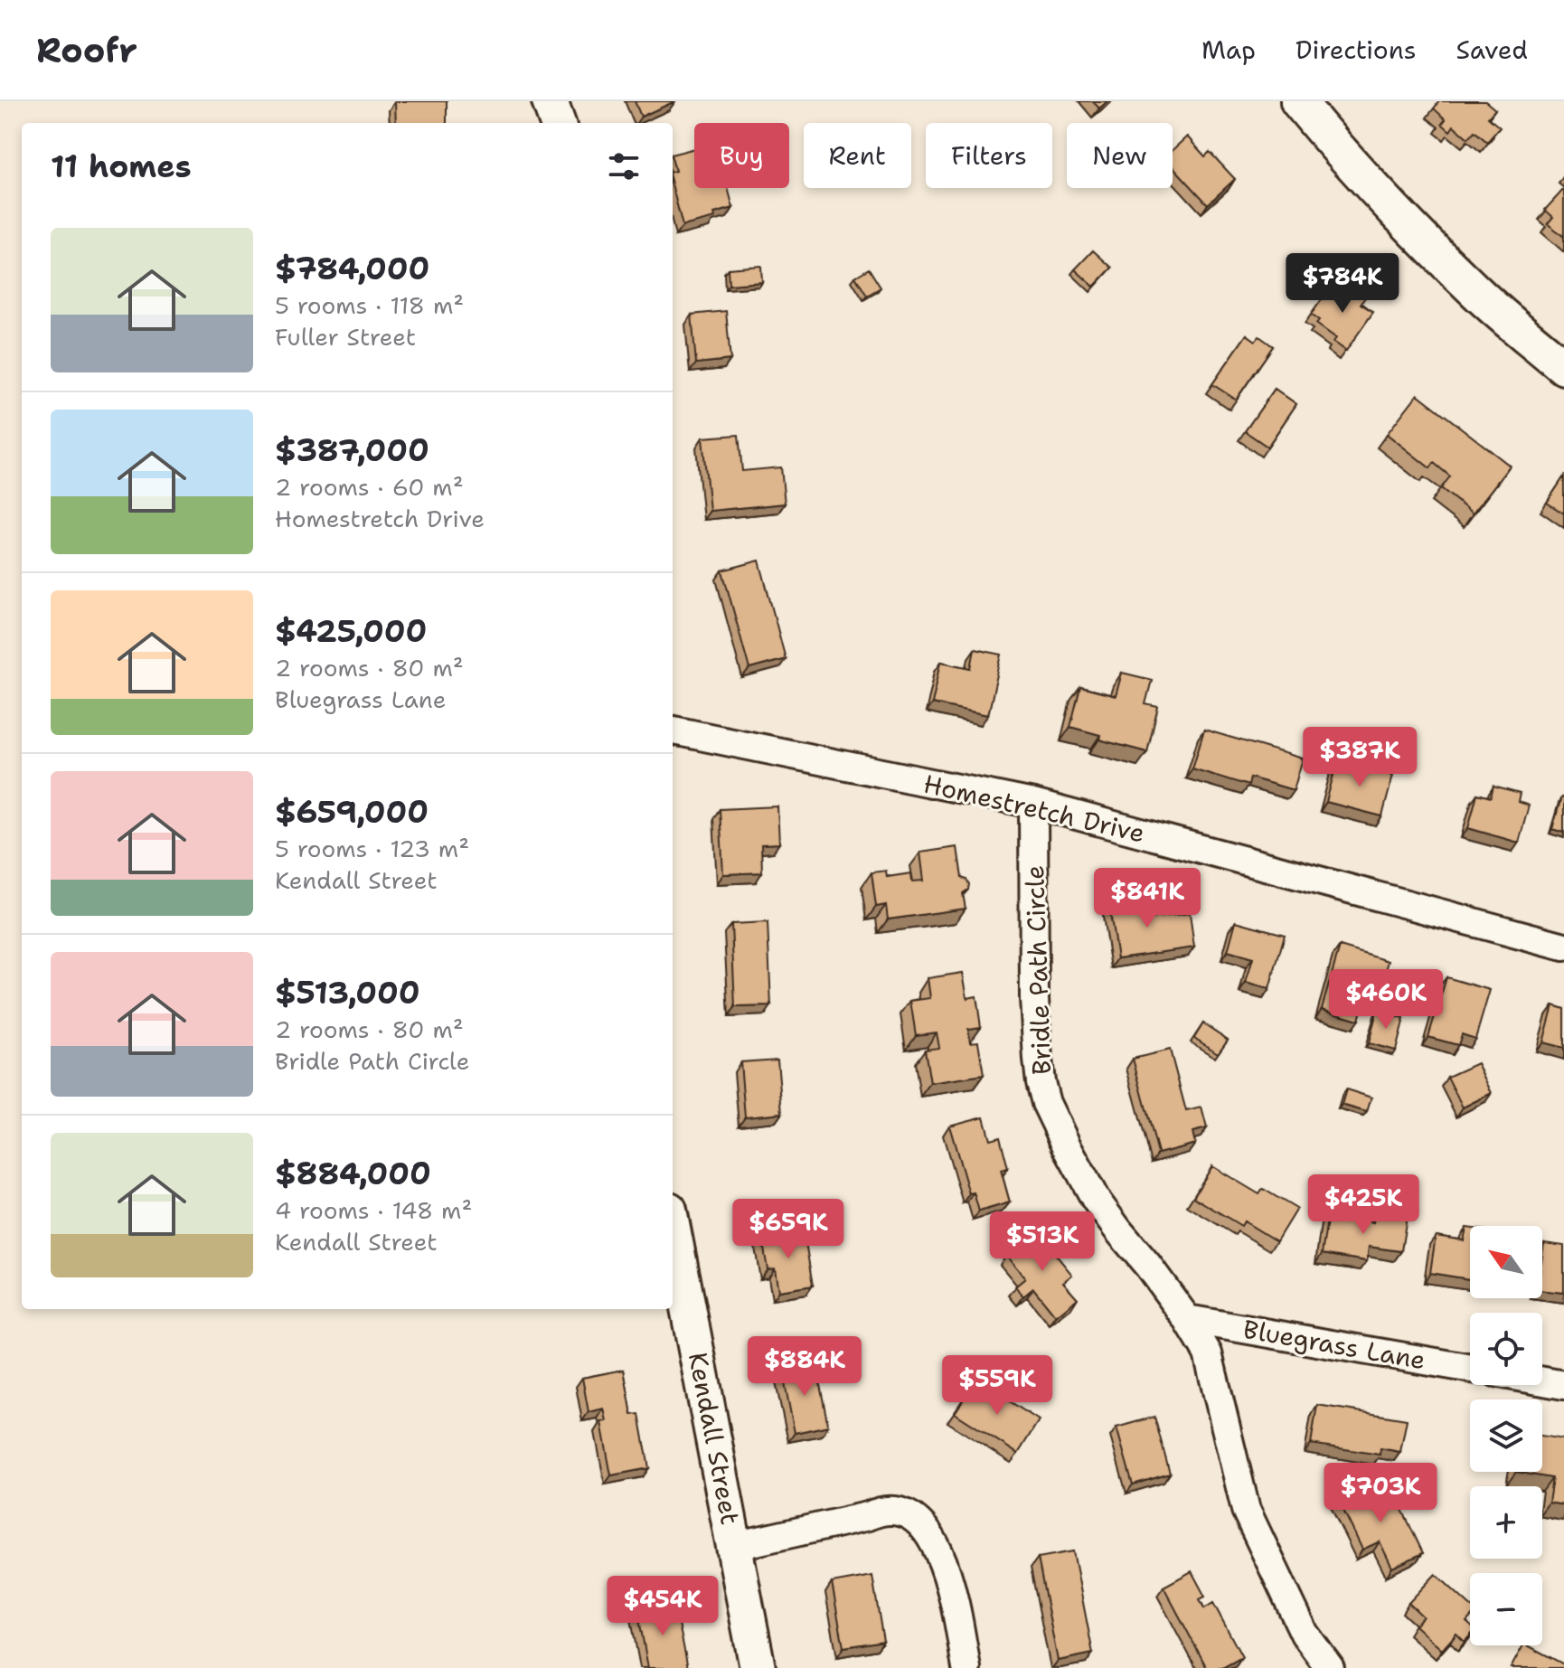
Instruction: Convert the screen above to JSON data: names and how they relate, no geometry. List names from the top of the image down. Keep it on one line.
{"streets":{"street":["Homestretch Drive","Bridle Path Circle","Bluegrass Lane","Kendall Street"]},"crossings":[["Homestretch Drive","Bridle Path Circle"],["Bridle Path Circle","Bluegrass Lane"]],"north":"top left","page":{"header":"Roofr","nav":["Map","Directions","Saved"],"chip":["Buy","Rent","Filters","New"],"heading":"11 homes","list":[{"name":"$784,000","note":"5 rooms · 118 m² · Fuller Street"},{"name":"$387,000","note":"2 rooms · 60 m² · Homestretch Drive"},{"name":"$425,000","note":"2 rooms · 80 m² · Bluegrass Lane"},{"name":"$659,000","note":"5 rooms · 123 m² · Kendall Street"},{"name":"$513,000","note":"2 rooms · 80 m² · Bridle Path Circle"},{"name":"$884,000","note":"4 rooms · 148 m² · Kendall Street"}],"price":["$784K","$387K","$841K","$460K","$425K","$659K","$513K","$884K","$559K","$703K","$454K"],"map_buttons":["+","−"]}}
